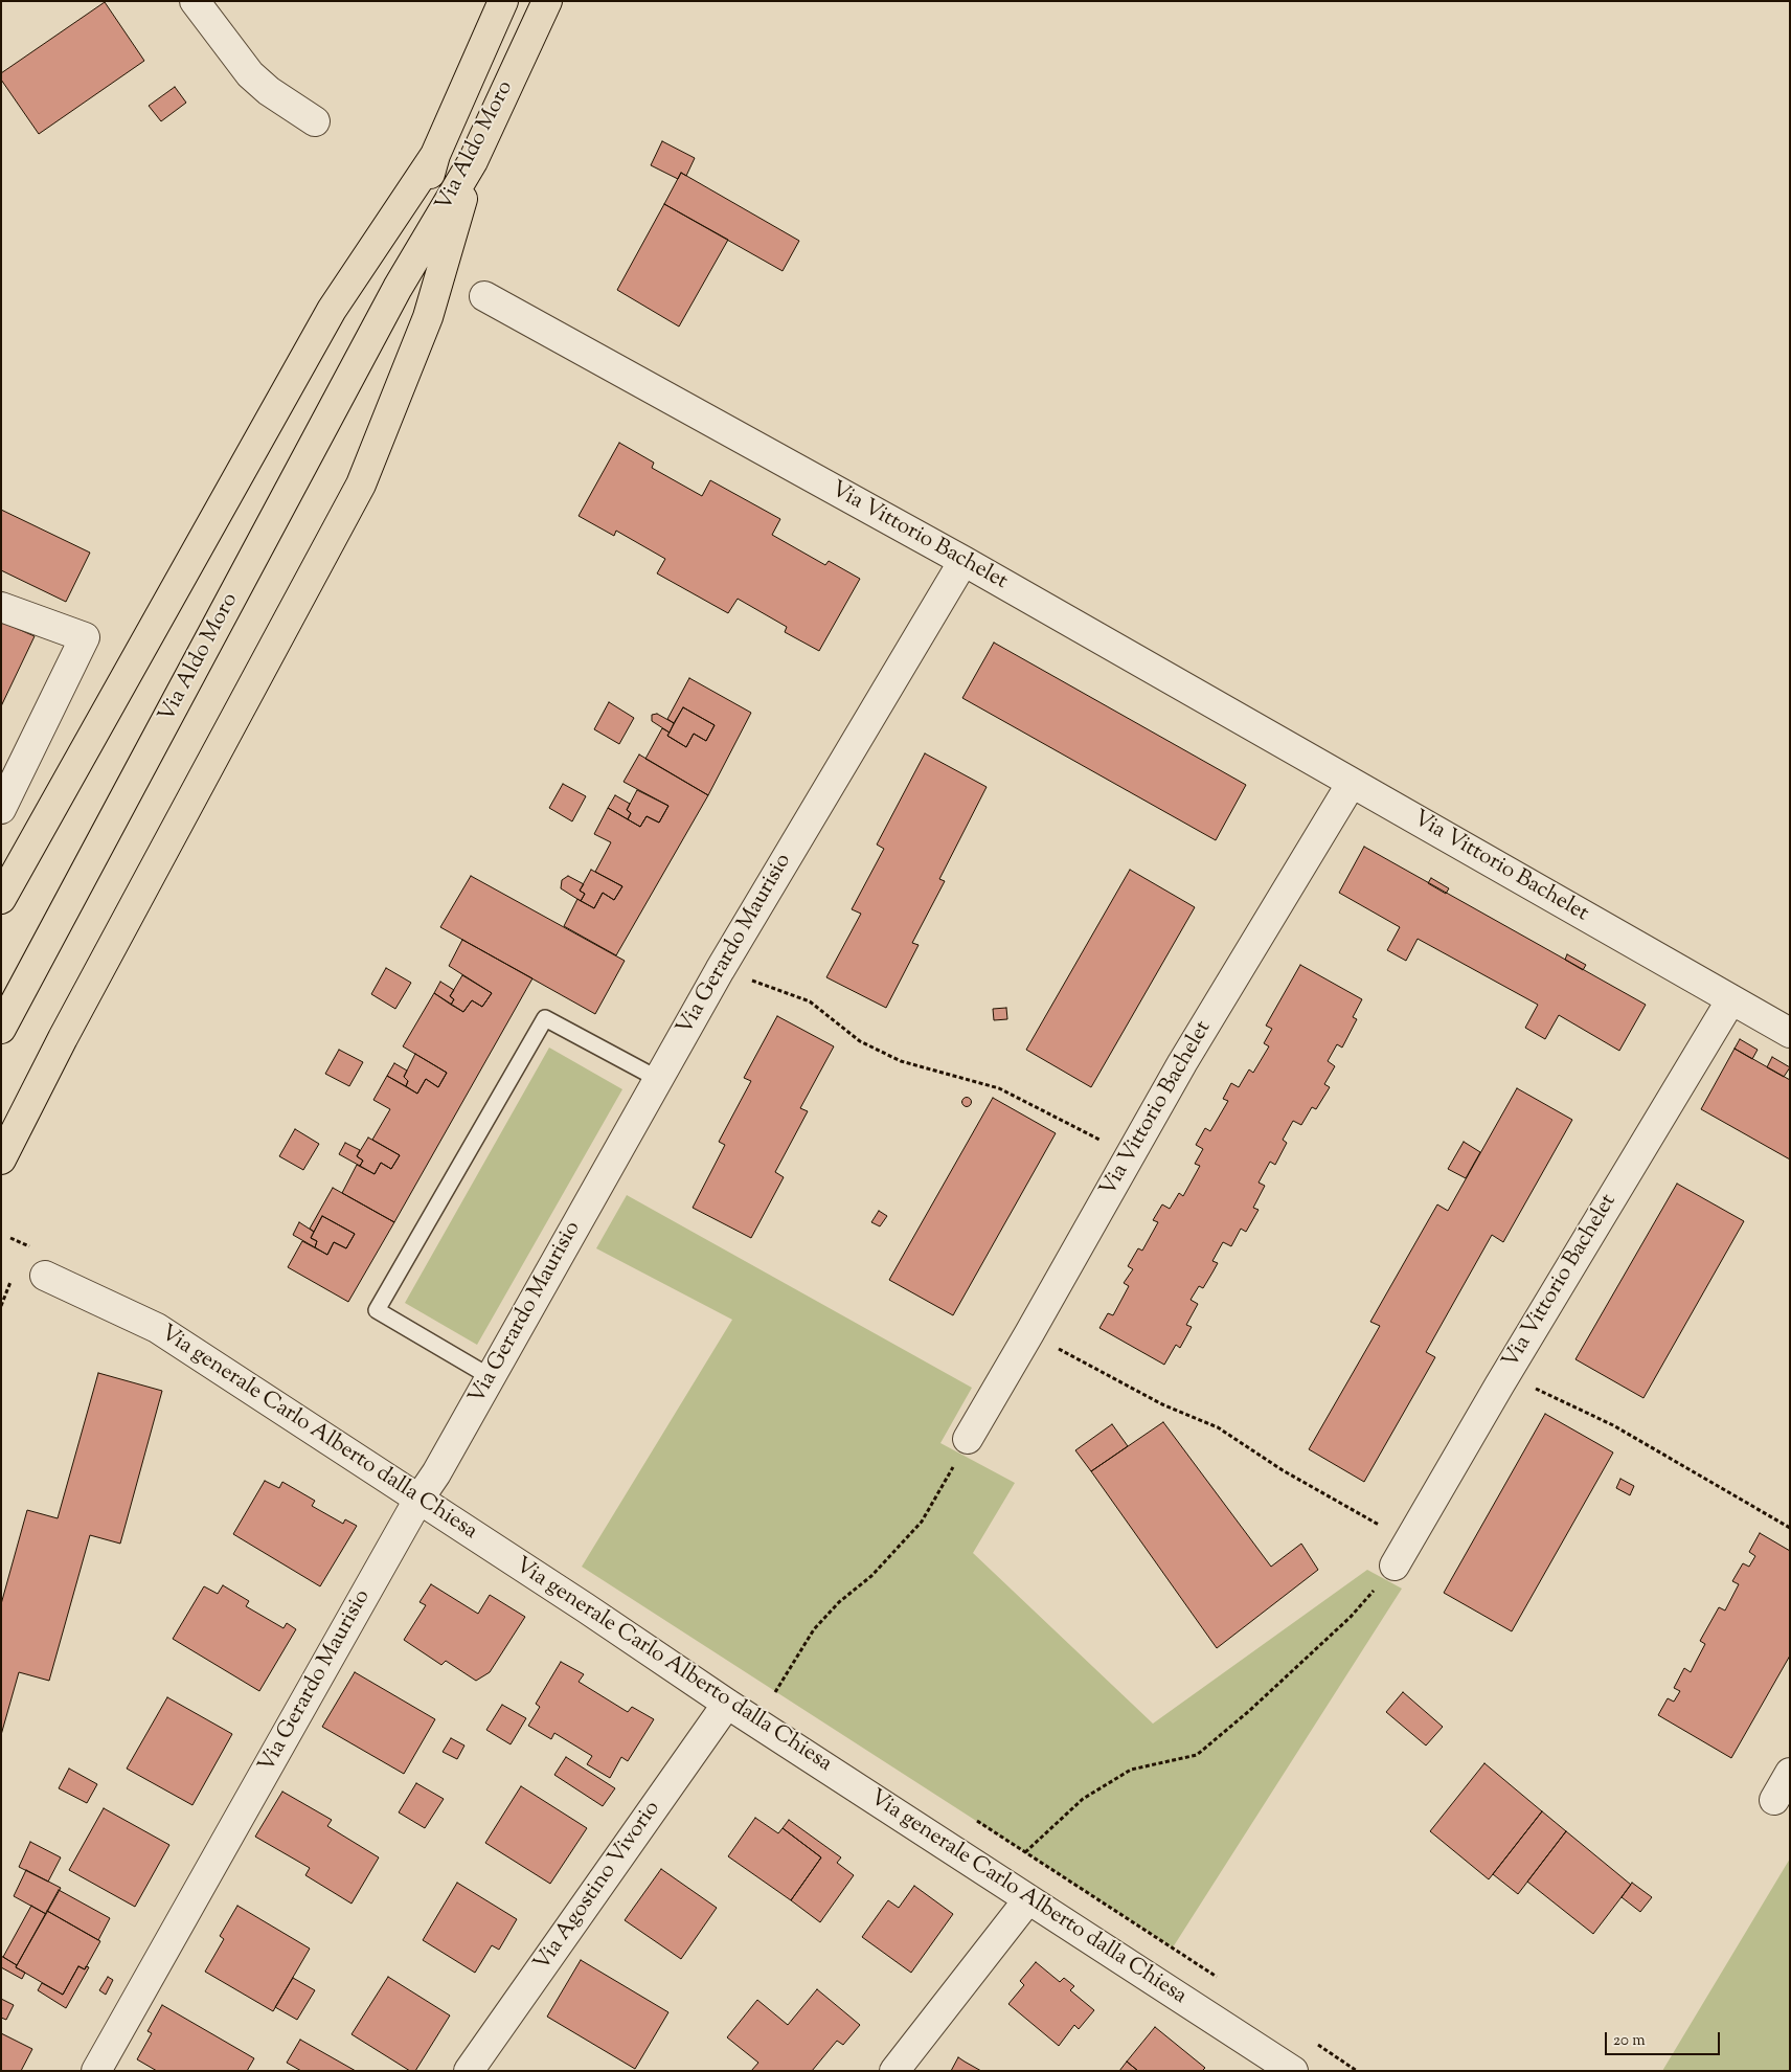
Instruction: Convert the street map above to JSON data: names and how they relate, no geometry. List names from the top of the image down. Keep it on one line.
{"streets":{"main road":["Via Aldo Moro"],"street":["Via Vittorio Bachelet","Via Gerardo Maurisio","Via generale Carlo Alberto dalla Chiesa","Via Agostino Vivorio"]},"crossings":[["Via Vittorio Bachelet","Via Gerardo Maurisio"],["Via Gerardo Maurisio","Via generale Carlo Alberto dalla Chiesa"],["Via generale Carlo Alberto dalla Chiesa","Via Agostino Vivorio"]],"scale_bar":"20 m"}
